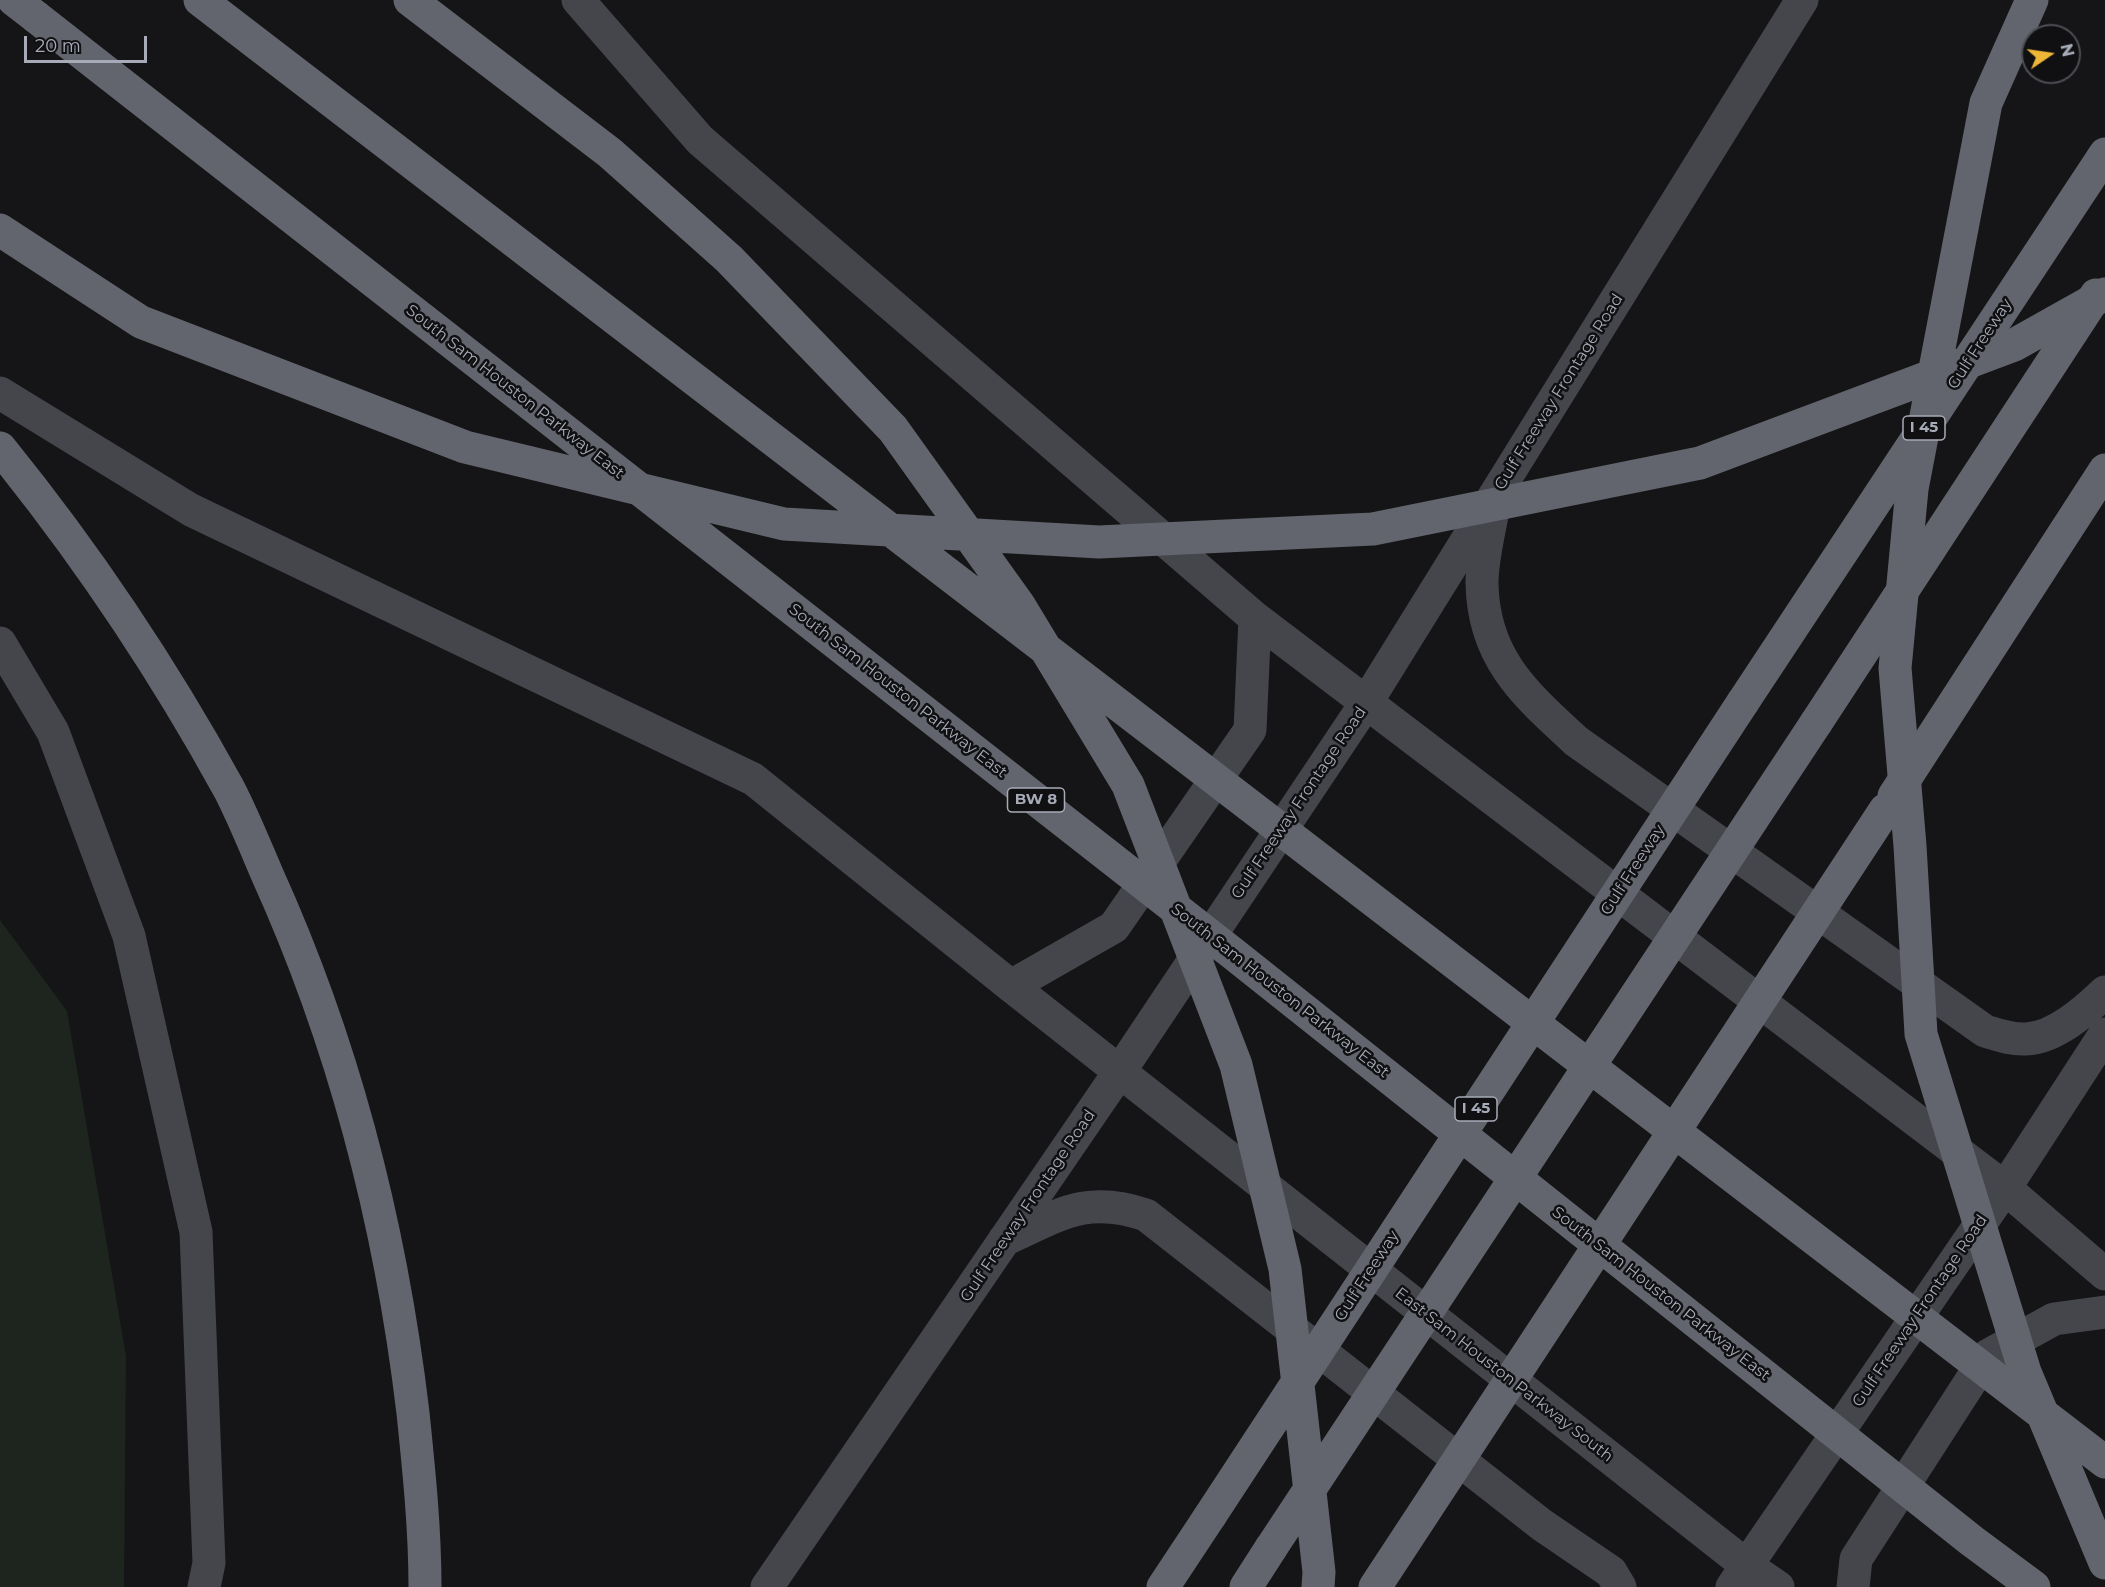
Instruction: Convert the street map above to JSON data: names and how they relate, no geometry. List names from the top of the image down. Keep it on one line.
{"streets":{"highway":["Gulf Freeway","South Sam Houston Parkway East","I 45","BW 8"],"main road":["Gulf Freeway Frontage Road","East Sam Houston Parkway South"]},"crossings":[["Gulf Freeway Frontage Road","East Sam Houston Parkway South"]],"scale_bar":"20 m","north":"right"}
